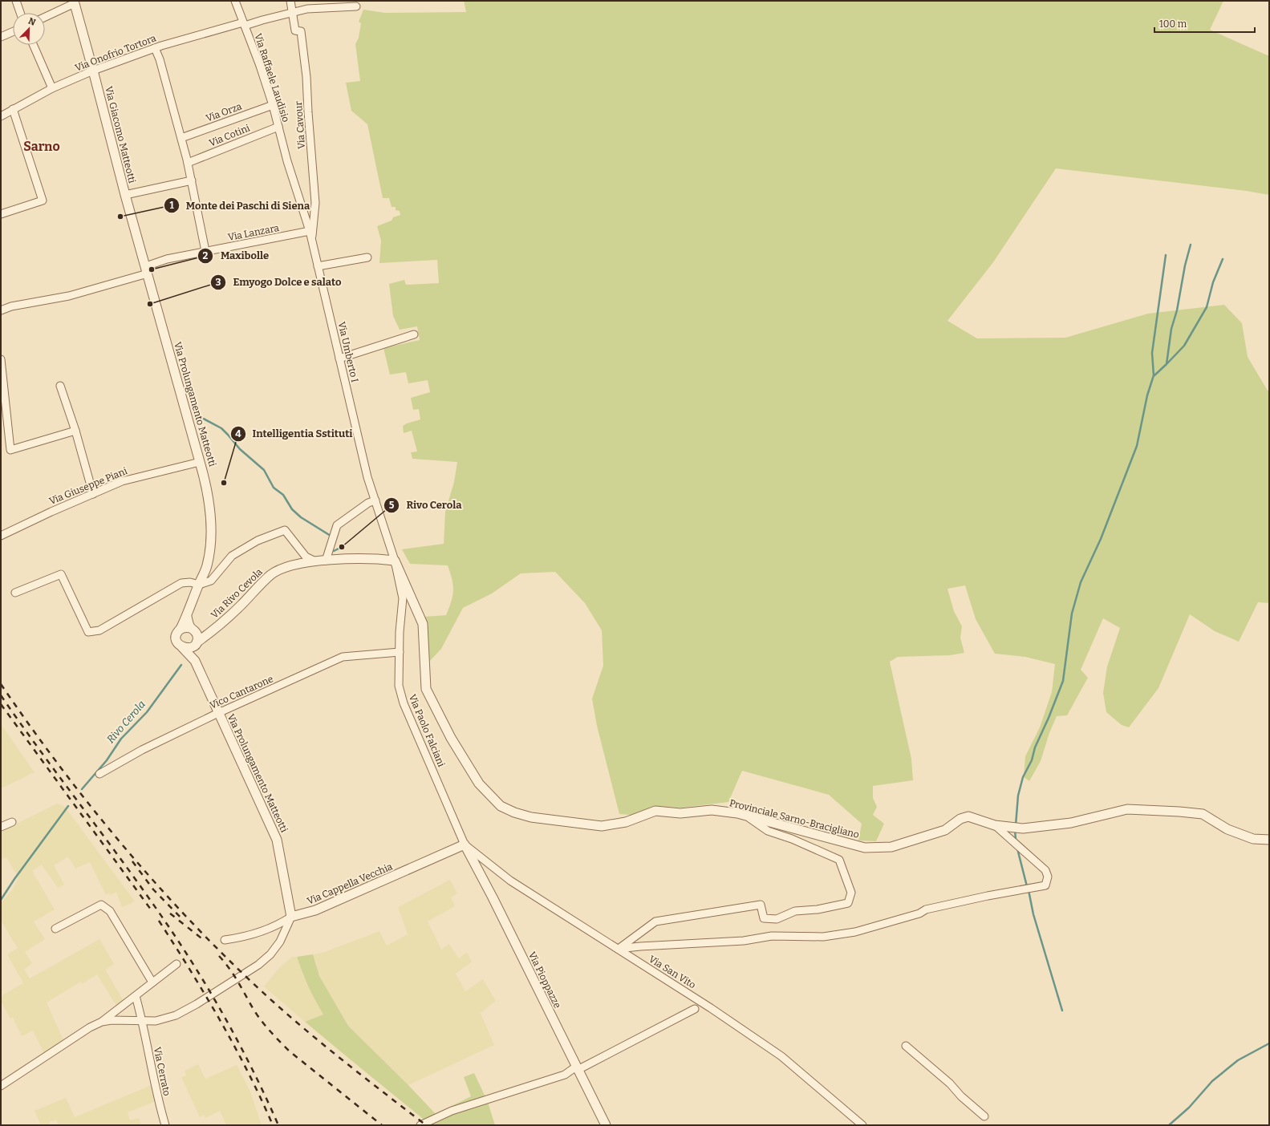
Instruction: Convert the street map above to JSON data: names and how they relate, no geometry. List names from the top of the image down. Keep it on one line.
{"streets":{"street":["Via Onofrio Tortora","Via Raffaele Laudisio","Via Orza","Via Cavour","Via Giacomo Matteotti","Via Cotini","Via Lanzara","Via Umberto I","Via Prolungamento Matteotti","Via Giuseppe Piani","Via Rivo Cevola","Vico Cantarone","Via Paolo Falciani","Provinciale Sarno-Bracigliano","Via Cappella Vecchia","Via San Vito","Via Pioppazze","Via Cerrato"]},"crossings":[["Via Onofrio Tortora","Via Raffaele Laudisio"],["Via Onofrio Tortora","Via Cavour"],["Via Onofrio Tortora","Via Giacomo Matteotti"],["Via Raffaele Laudisio","Via Orza"],["Via Raffaele Laudisio","Via Cotini"],["Via Raffaele Laudisio","Via Lanzara"],["Via Raffaele Laudisio","Via Umberto I"],["Via Cavour","Via Umberto I"],["Via Giacomo Matteotti","Via Lanzara"],["Via Giacomo Matteotti","Via Prolungamento Matteotti"],["Via Lanzara","Via Umberto I"],["Via Lanzara","Via Prolungamento Matteotti"],["Via Umberto I","Via Paolo Falciani"],["Via Prolungamento Matteotti","Via Giuseppe Piani"],["Via Prolungamento Matteotti","Via Rivo Cevola"],["Via Prolungamento Matteotti","Vico Cantarone"],["Via Prolungamento Matteotti","Via Cappella Vecchia"],["Via Rivo Cevola","Via Paolo Falciani"],["Via Rivo Cevola","Provinciale Sarno-Bracigliano"],["Vico Cantarone","Via Paolo Falciani"],["Via Paolo Falciani","Provinciale Sarno-Bracigliano"],["Via Paolo Falciani","Via Cappella Vecchia"],["Via Paolo Falciani","Via San Vito"],["Via Paolo Falciani","Via Pioppazze"],["Via Cappella Vecchia","Via San Vito"],["Via Cappella Vecchia","Via Pioppazze"],["Via San Vito","Via Pioppazze"]],"districts":["Sarno"],"water":["Rivo Cerola"],"places":["Monte dei Paschi di Siena","Maxibolle","Emyogo Dolce e salato","Intelligentia Sstituti","Rivo Cerola"],"scale_bar":"100 m","north":"top right"}
